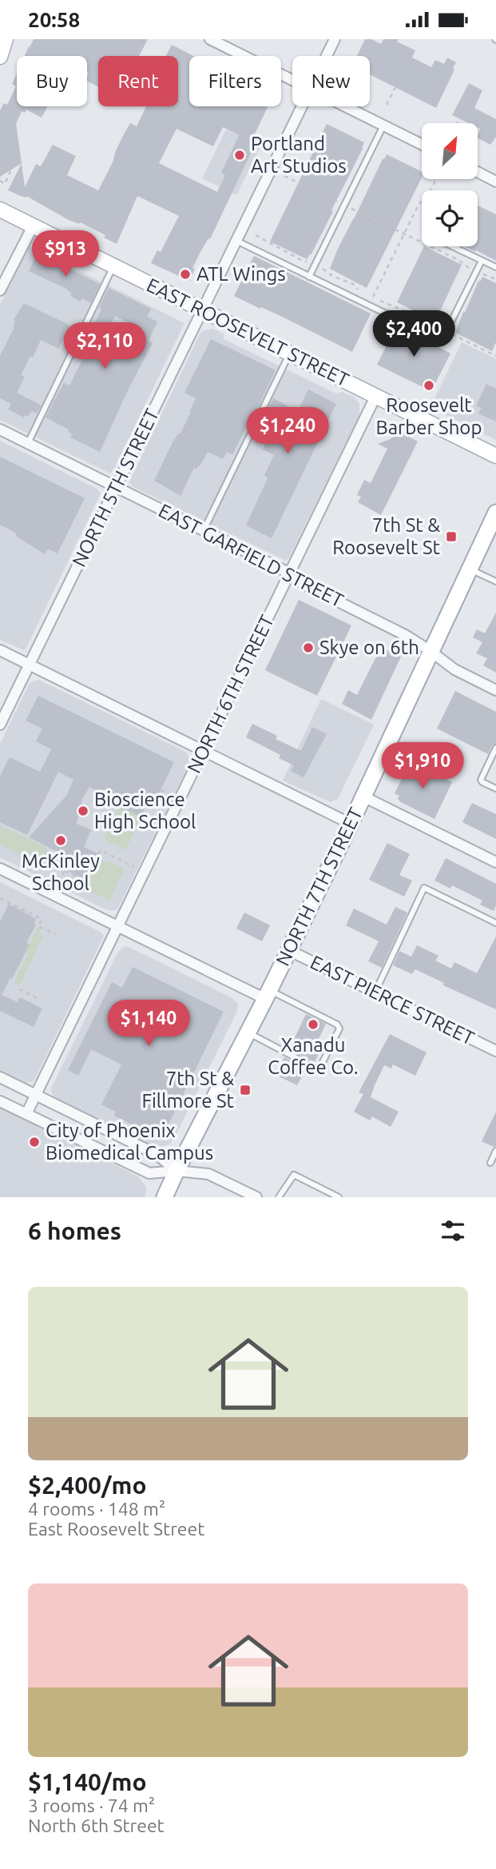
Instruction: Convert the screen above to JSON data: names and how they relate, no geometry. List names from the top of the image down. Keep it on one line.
{"streets":{"main road":["NORTH 7TH STREET"],"street":["EAST ROOSEVELT STREET","NORTH 5TH STREET","EAST GARFIELD STREET","NORTH 6TH STREET","EAST PIERCE STREET"]},"crossings":[["EAST ROOSEVELT STREET","NORTH 5TH STREET"],["EAST ROOSEVELT STREET","NORTH 6TH STREET"],["NORTH 5TH STREET","EAST GARFIELD STREET"],["EAST GARFIELD STREET","NORTH 6TH STREET"],["EAST GARFIELD STREET","NORTH 7TH STREET"],["NORTH 7TH STREET","EAST PIERCE STREET"]],"places":{"other":["Portland Art Studios","ATL Wings","Roosevelt Barber Shop","Skye on 6th","Bioscience High School","McKinley School","Xanadu Coffee Co.","City of Phoenix Biomedical Campus"],"transit":["7th St & Roosevelt St","7th St & Fillmore St"]},"north":"top right","page":{"status":"20:58","chip":["Buy","Rent","Filters","New"],"price":["$913","$2,400","$2,110","$1,240","$1,910","$1,140"],"heading":"6 homes","list":[{"name":"$2,400/mo","note":"4 rooms · 148 m² · East Roosevelt Street"},{"name":"$1,140/mo","note":"3 rooms · 74 m² · North 6th Street"}]}}
